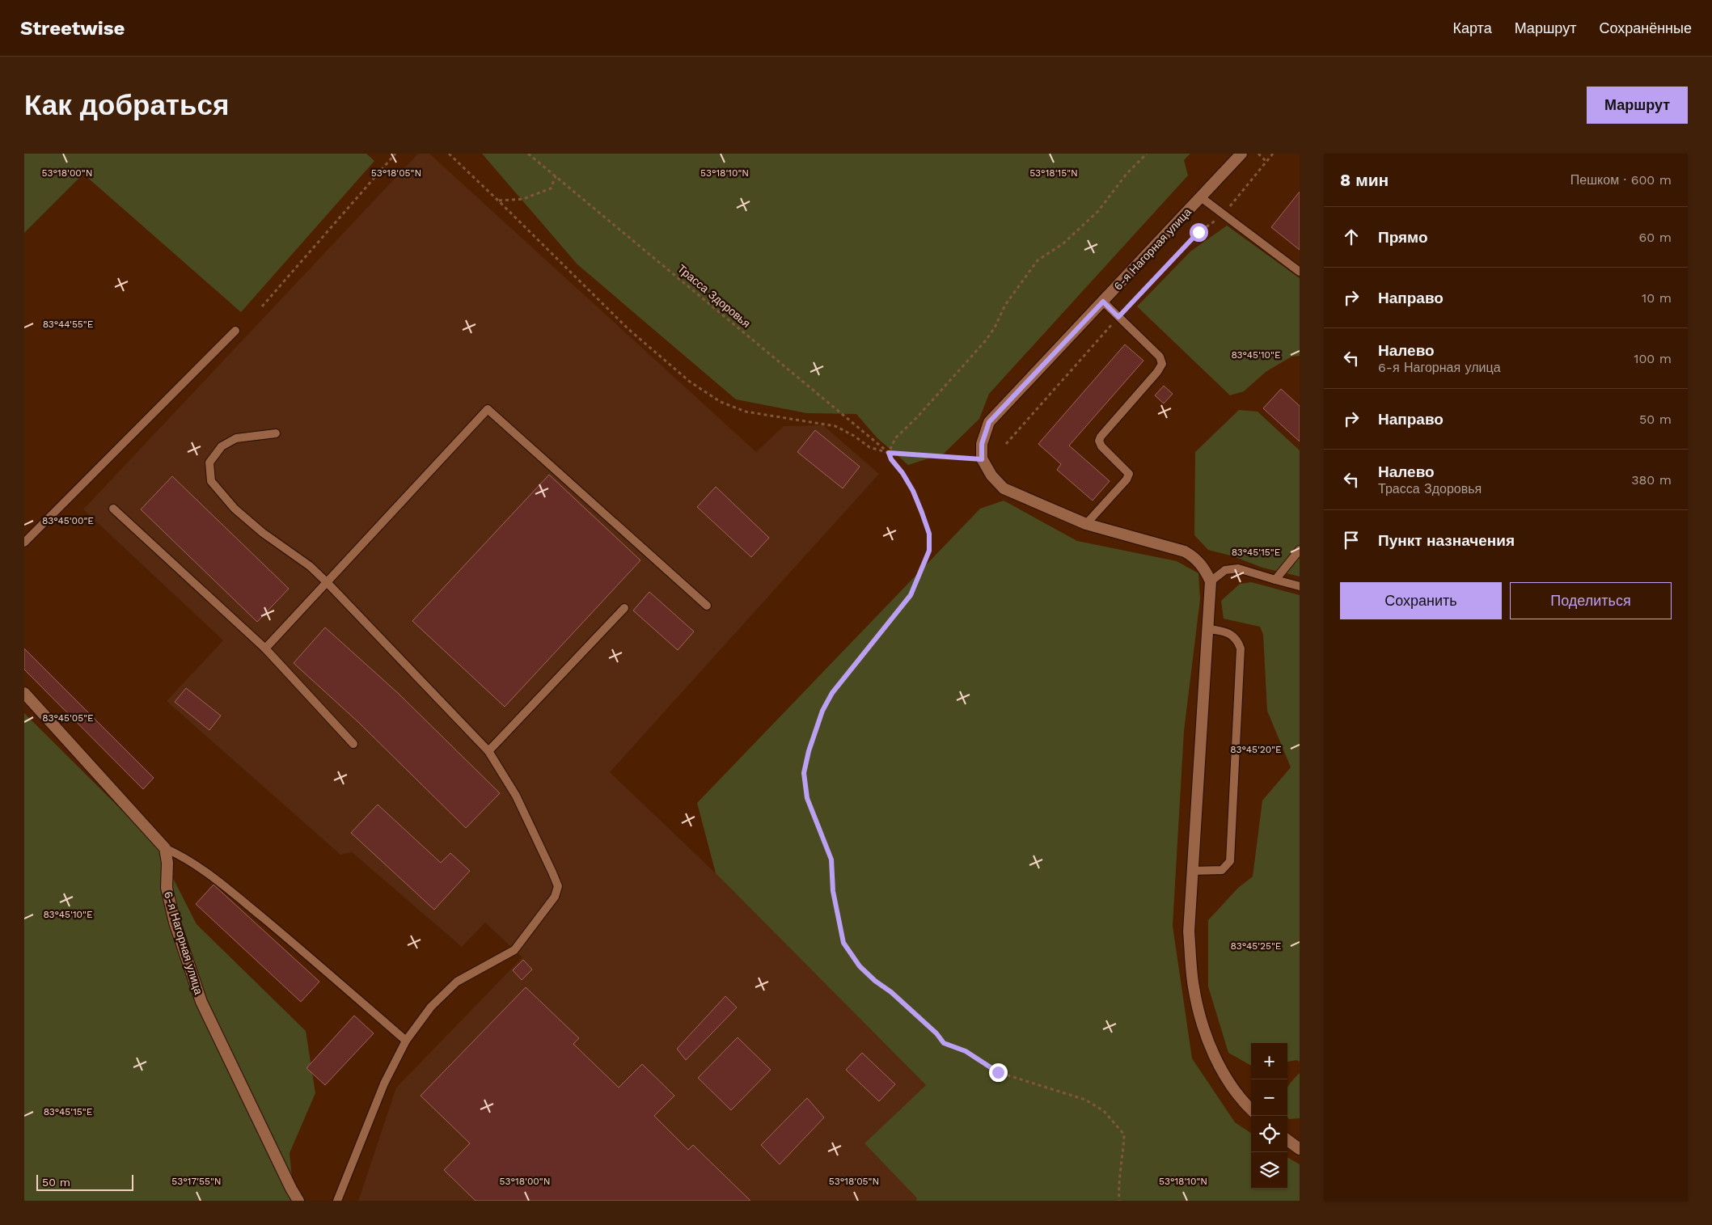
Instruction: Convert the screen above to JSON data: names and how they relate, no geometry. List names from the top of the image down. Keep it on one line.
{"streets":{"street":["6-я Нагорная улица"],"path":["Трасса Здоровья"]},"scale_bar":"50 m","page":{"header":"Streetwise","nav":["Карта","Маршрут","Сохранённые"],"buttons":["Маршрут",["Сохранить","Поделиться"]],"title":"Как добраться","heading":["8 мин","Пешком · 600 m"],"list":[["Прямо","60 m"],["Направо","10 m"],["Налево","6-я Нагорная улица","100 m"],["Направо","50 m"],["Налево","Трасса Здоровья","380 m"],"Пункт назначения"],"map_buttons":["+","−"],"scale":"50 m"},"coordinates":["53°18'15\"N","53°18'00\"N","53°18'05\"N","53°18'10\"N","83°44'55\"E","83°45'10\"E","83°45'00\"E","83°45'15\"E","83°45'05\"E","83°45'20\"E","83°45'25\"E","53°17'55\"N"]}
